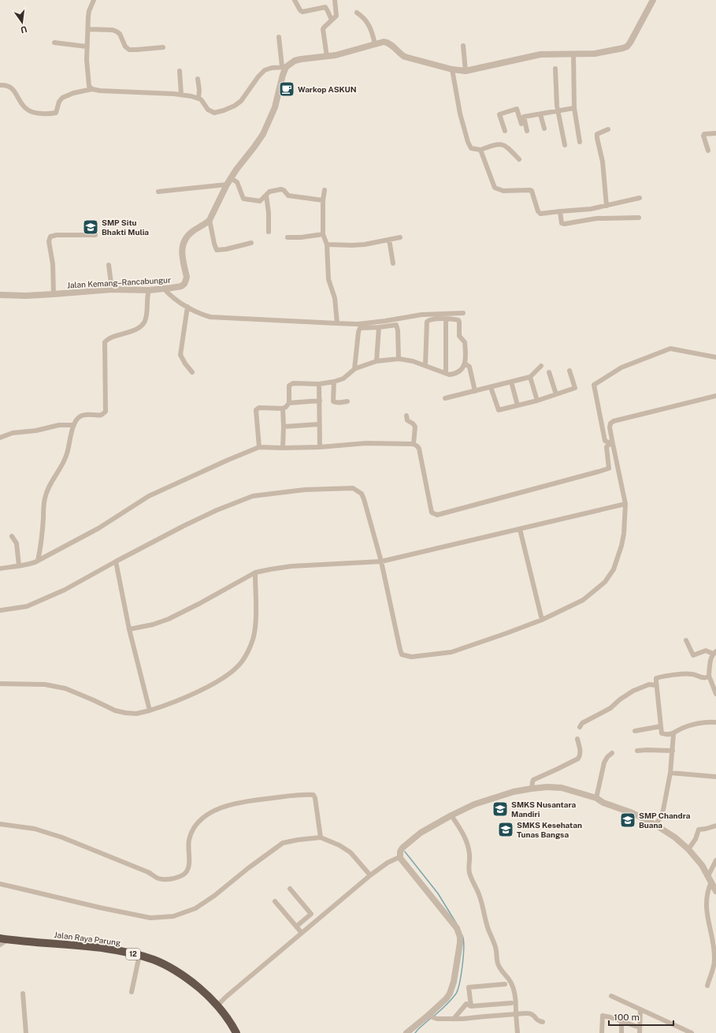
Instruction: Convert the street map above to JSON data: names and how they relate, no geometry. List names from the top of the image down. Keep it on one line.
{"streets":{"highway":["Jalan Raya Parung","12"],"street":["Jalan Kemang–Rancabungur"]},"places":{"cafe":["Warkop ASKUN"],"school or university":["SMP Situ Bhakti Mulia","SMKS Nusantara Mandiri","SMP Chandra Buana","SMKS Kesehatan Tunas Bangsa"]},"scale_bar":"100 m","north":"bottom"}
